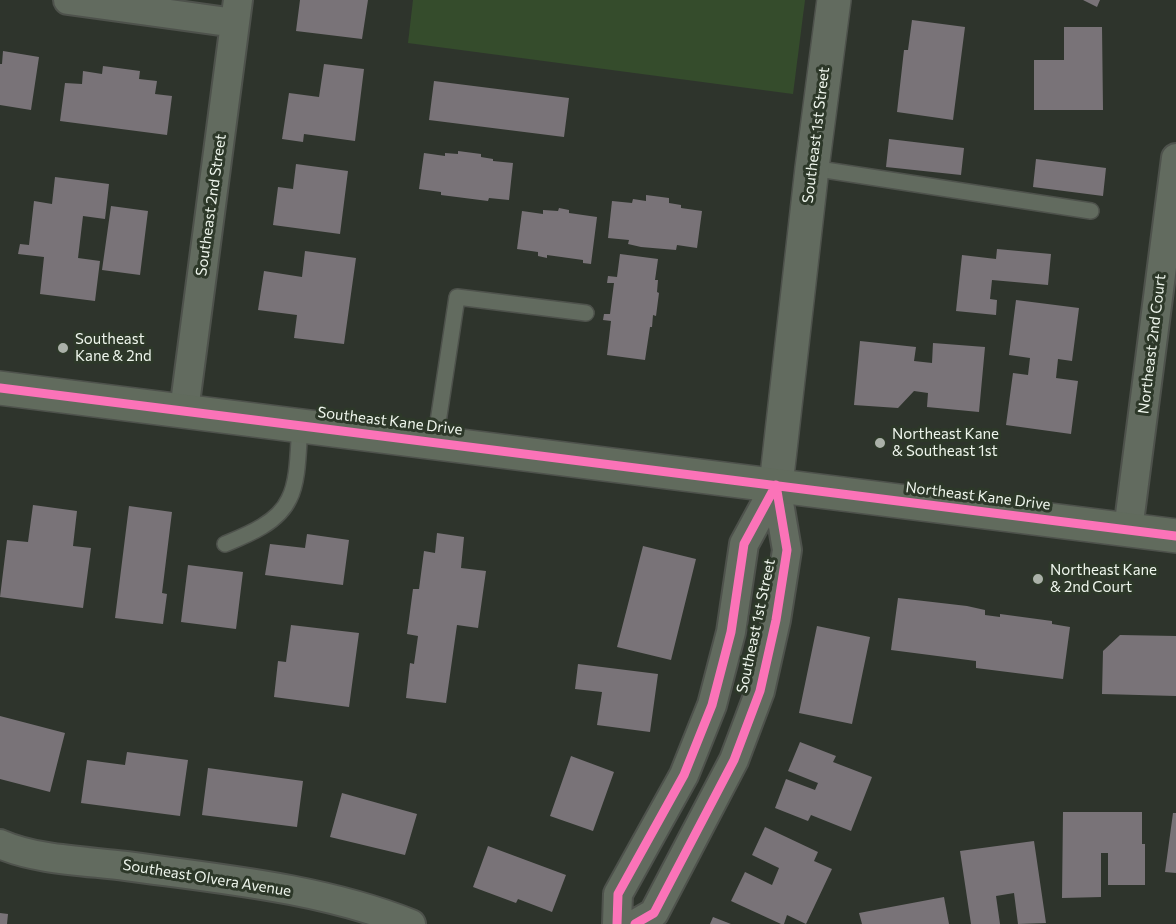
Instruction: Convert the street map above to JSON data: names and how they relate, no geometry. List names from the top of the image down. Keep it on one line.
{"streets":{"main road":["Southeast Kane Drive","Northeast Kane Drive"],"street":["Southeast 1st Street","Southeast 2nd Street","Northeast 2nd Court","Southeast Olvera Avenue"]},"crossings":[["Southeast 1st Street","Southeast Kane Drive"],["Southeast 1st Street","Northeast Kane Drive"],["Southeast 2nd Street","Southeast Kane Drive"],["Northeast 2nd Court","Northeast Kane Drive"],["Southeast Kane Drive","Northeast Kane Drive"]],"places":["Southeast Kane & 2nd","Northeast Kane & Southeast 1st","Northeast Kane & 2nd Court"]}
